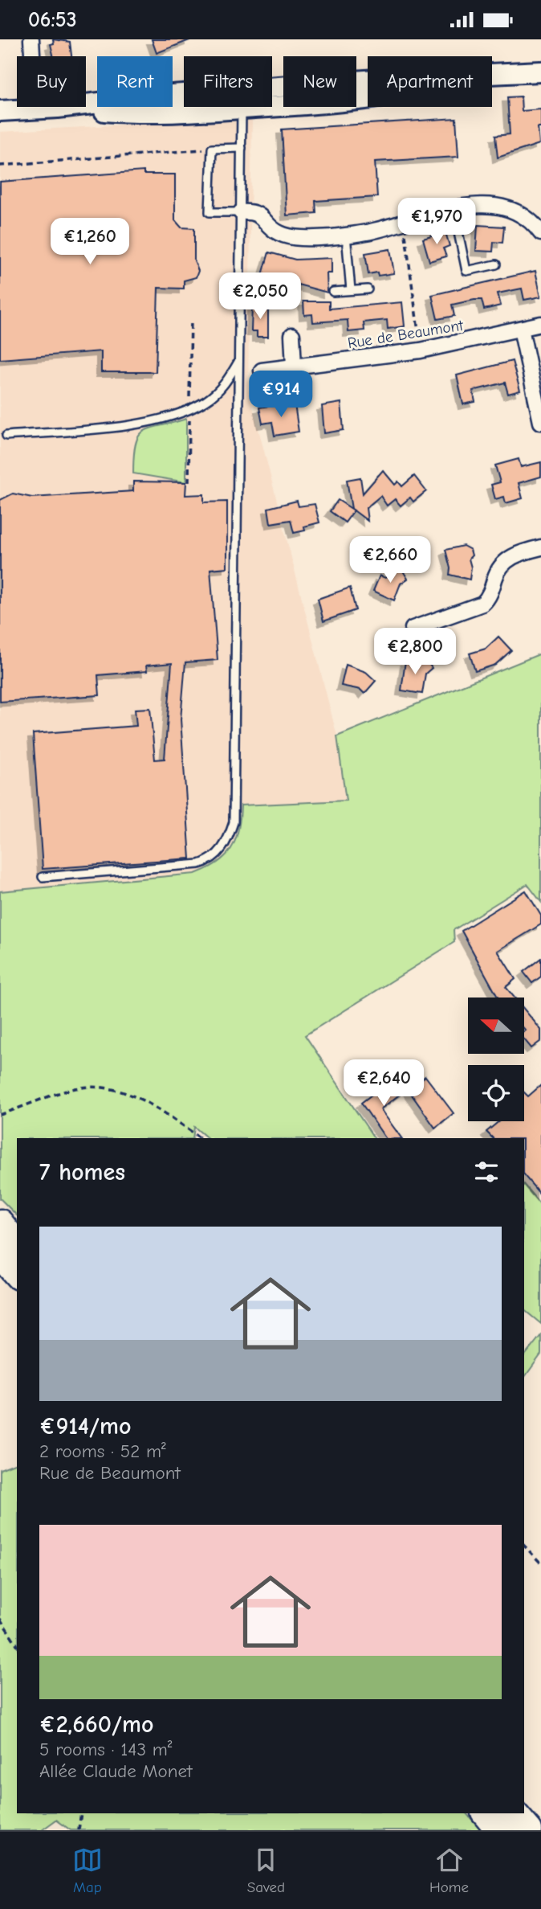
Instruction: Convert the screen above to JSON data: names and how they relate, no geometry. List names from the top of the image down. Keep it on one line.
{"streets":{"street":["Rue de Beaumont"]},"north":"left","page":{"status":"06:53","chip":["Buy","Rent","Filters","New","Apartment"],"price":["€1,970","€1,260","€2,050","€914","€2,660","€2,800","€2,640"],"heading":"7 homes","list":[{"name":"€914/mo","note":"2 rooms · 52 m² · Rue de Beaumont"},{"name":"€2,660/mo","note":"5 rooms · 143 m² · Allée Claude Monet"}],"tabs":["Map","Saved","Home"]}}
